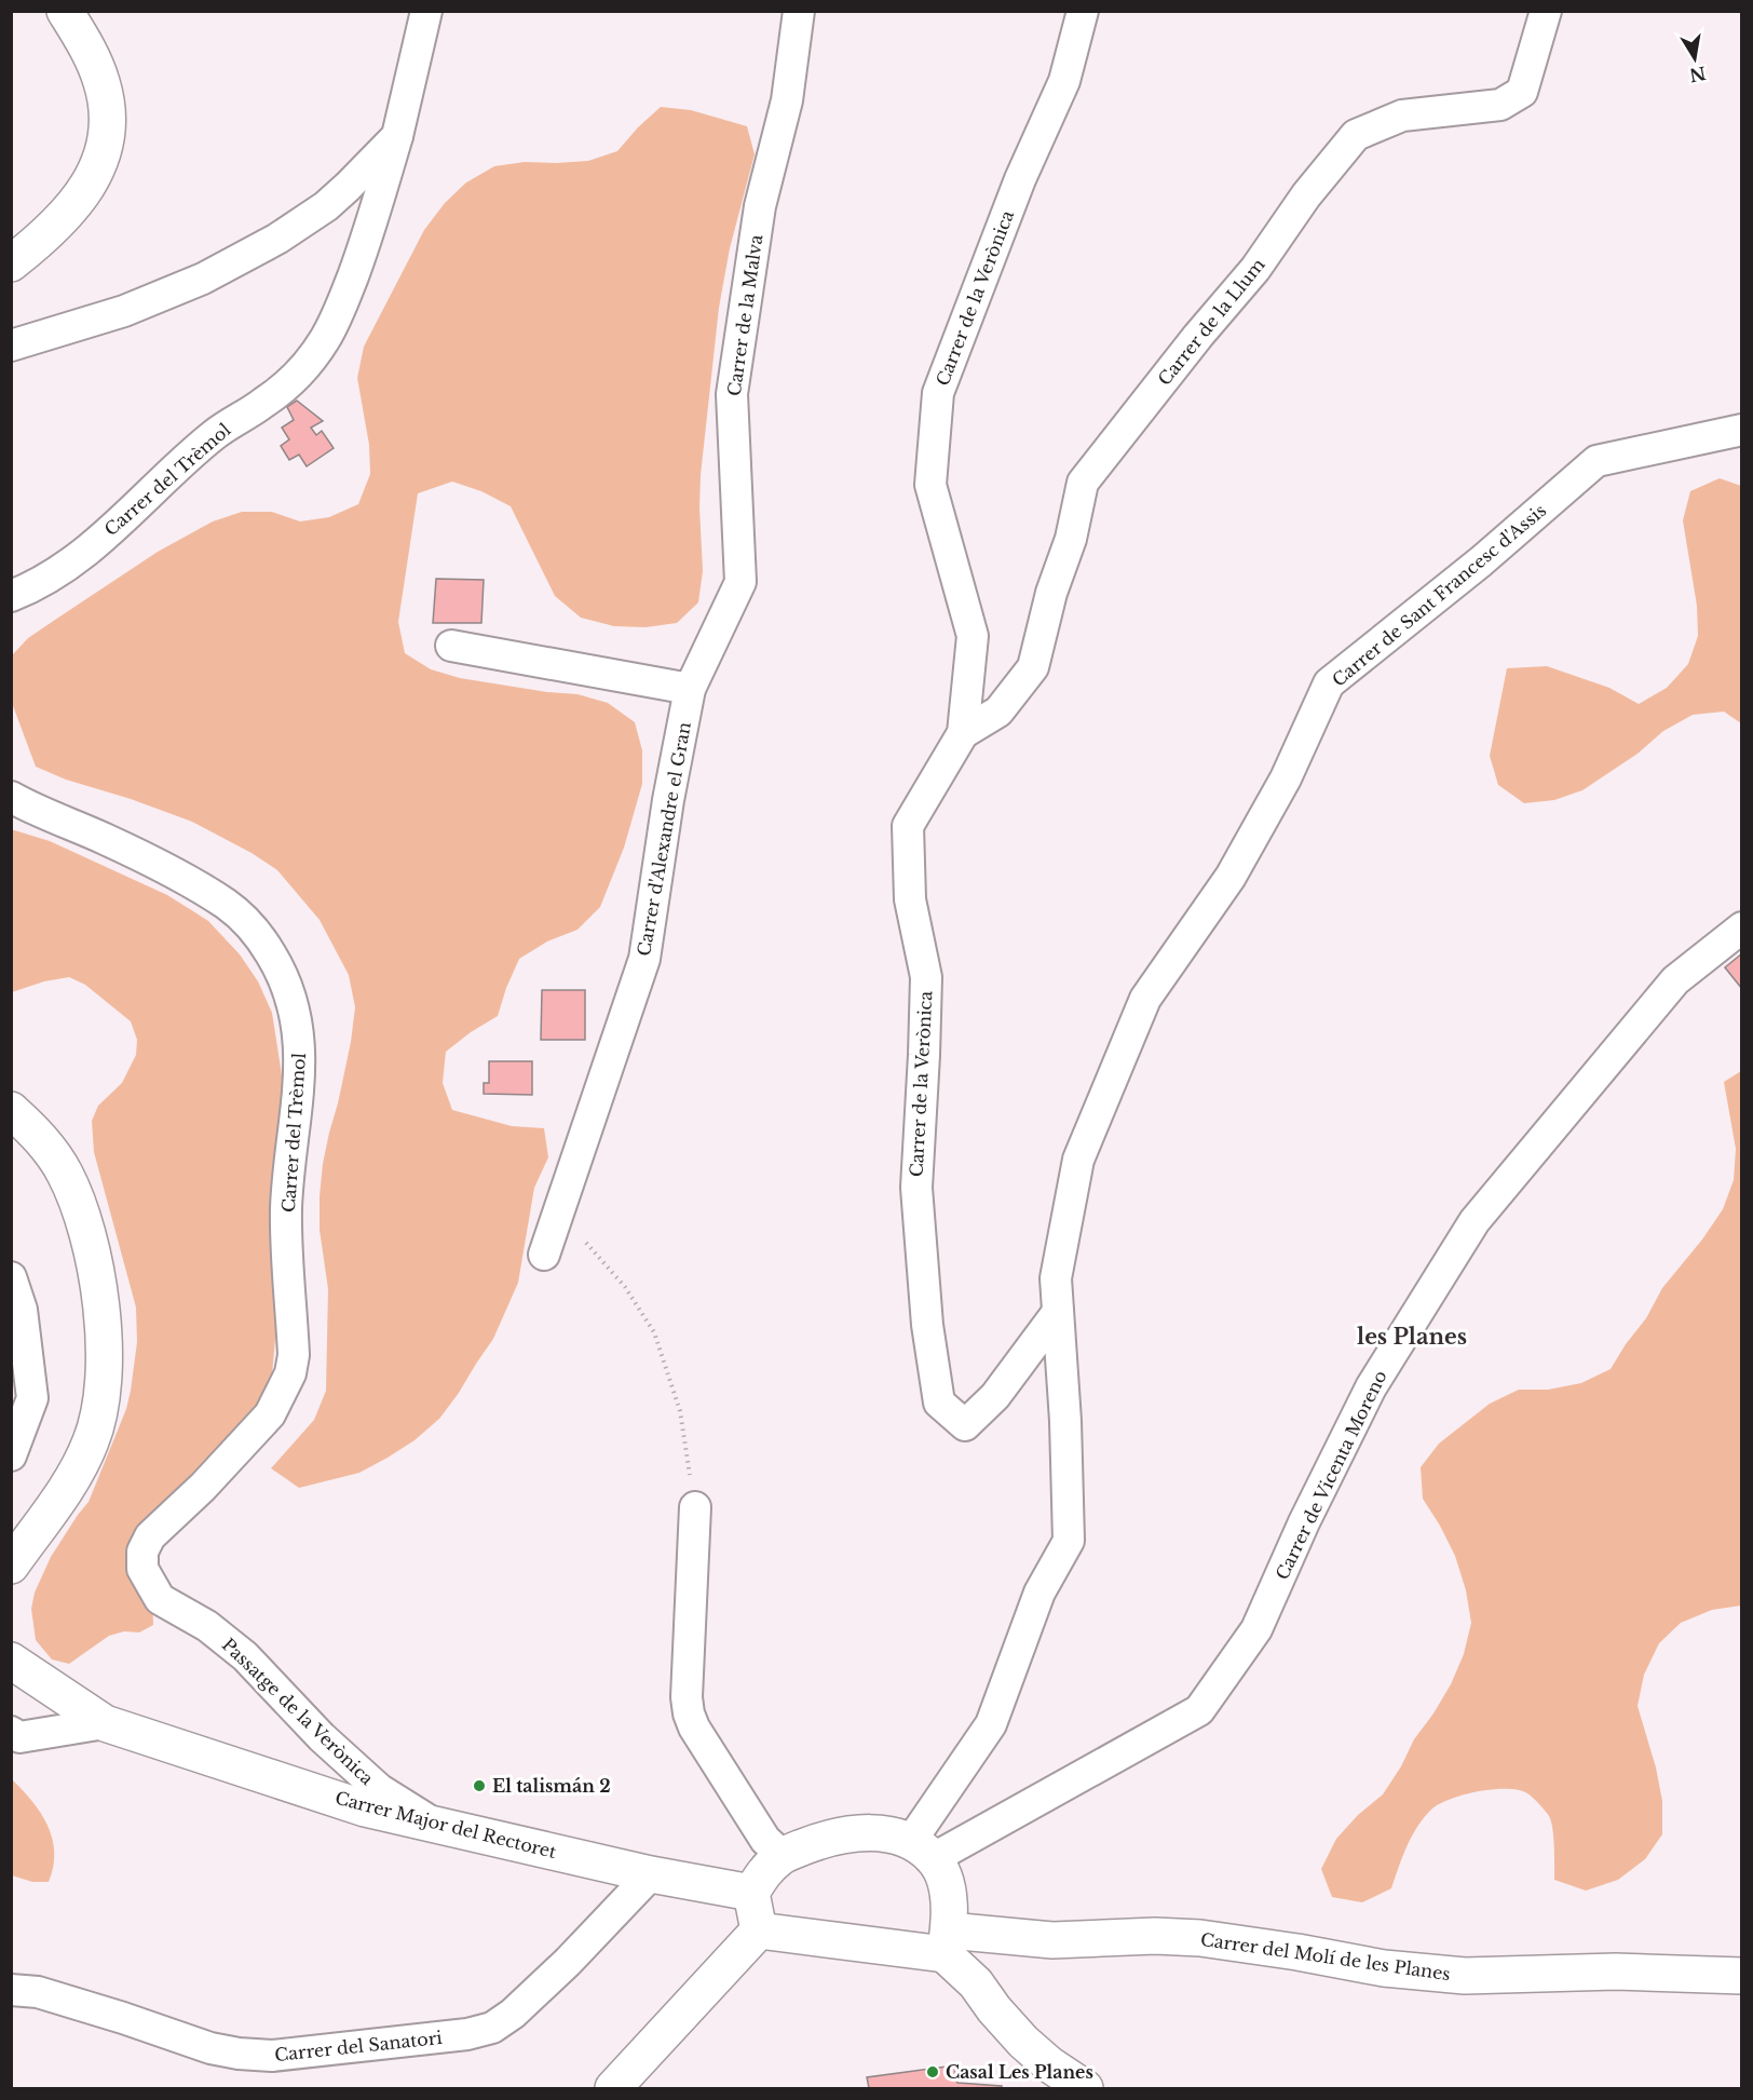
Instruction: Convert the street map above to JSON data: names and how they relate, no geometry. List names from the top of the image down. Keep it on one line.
{"streets":{"street":["Carrer de la Verònica","Carrer de la Malva","Carrer de la Llum","Carrer del Trèmol","Carrer de Sant Francesc d'Assis","Carrer d'Alexandre el Gran","Carrer de Vicenta Moreno","Passatge de la Verònica","Carrer Major del Rectoret","Carrer del Molí de les Planes","Carrer del Sanatori"]},"crossings":[["Carrer de la Verònica","Carrer de la Llum"],["Carrer de la Verònica","Carrer de Sant Francesc d'Assis"],["Carrer de la Malva","Carrer d'Alexandre el Gran"],["Carrer del Trèmol","Passatge de la Verònica"],["Carrer de Sant Francesc d'Assis","Carrer de Vicenta Moreno"],["Passatge de la Verònica","Carrer Major del Rectoret"],["Carrer Major del Rectoret","Carrer del Sanatori"]],"districts":["les Planes"],"places":["El talismán 2","Casal Les Planes"],"north":"bottom"}
